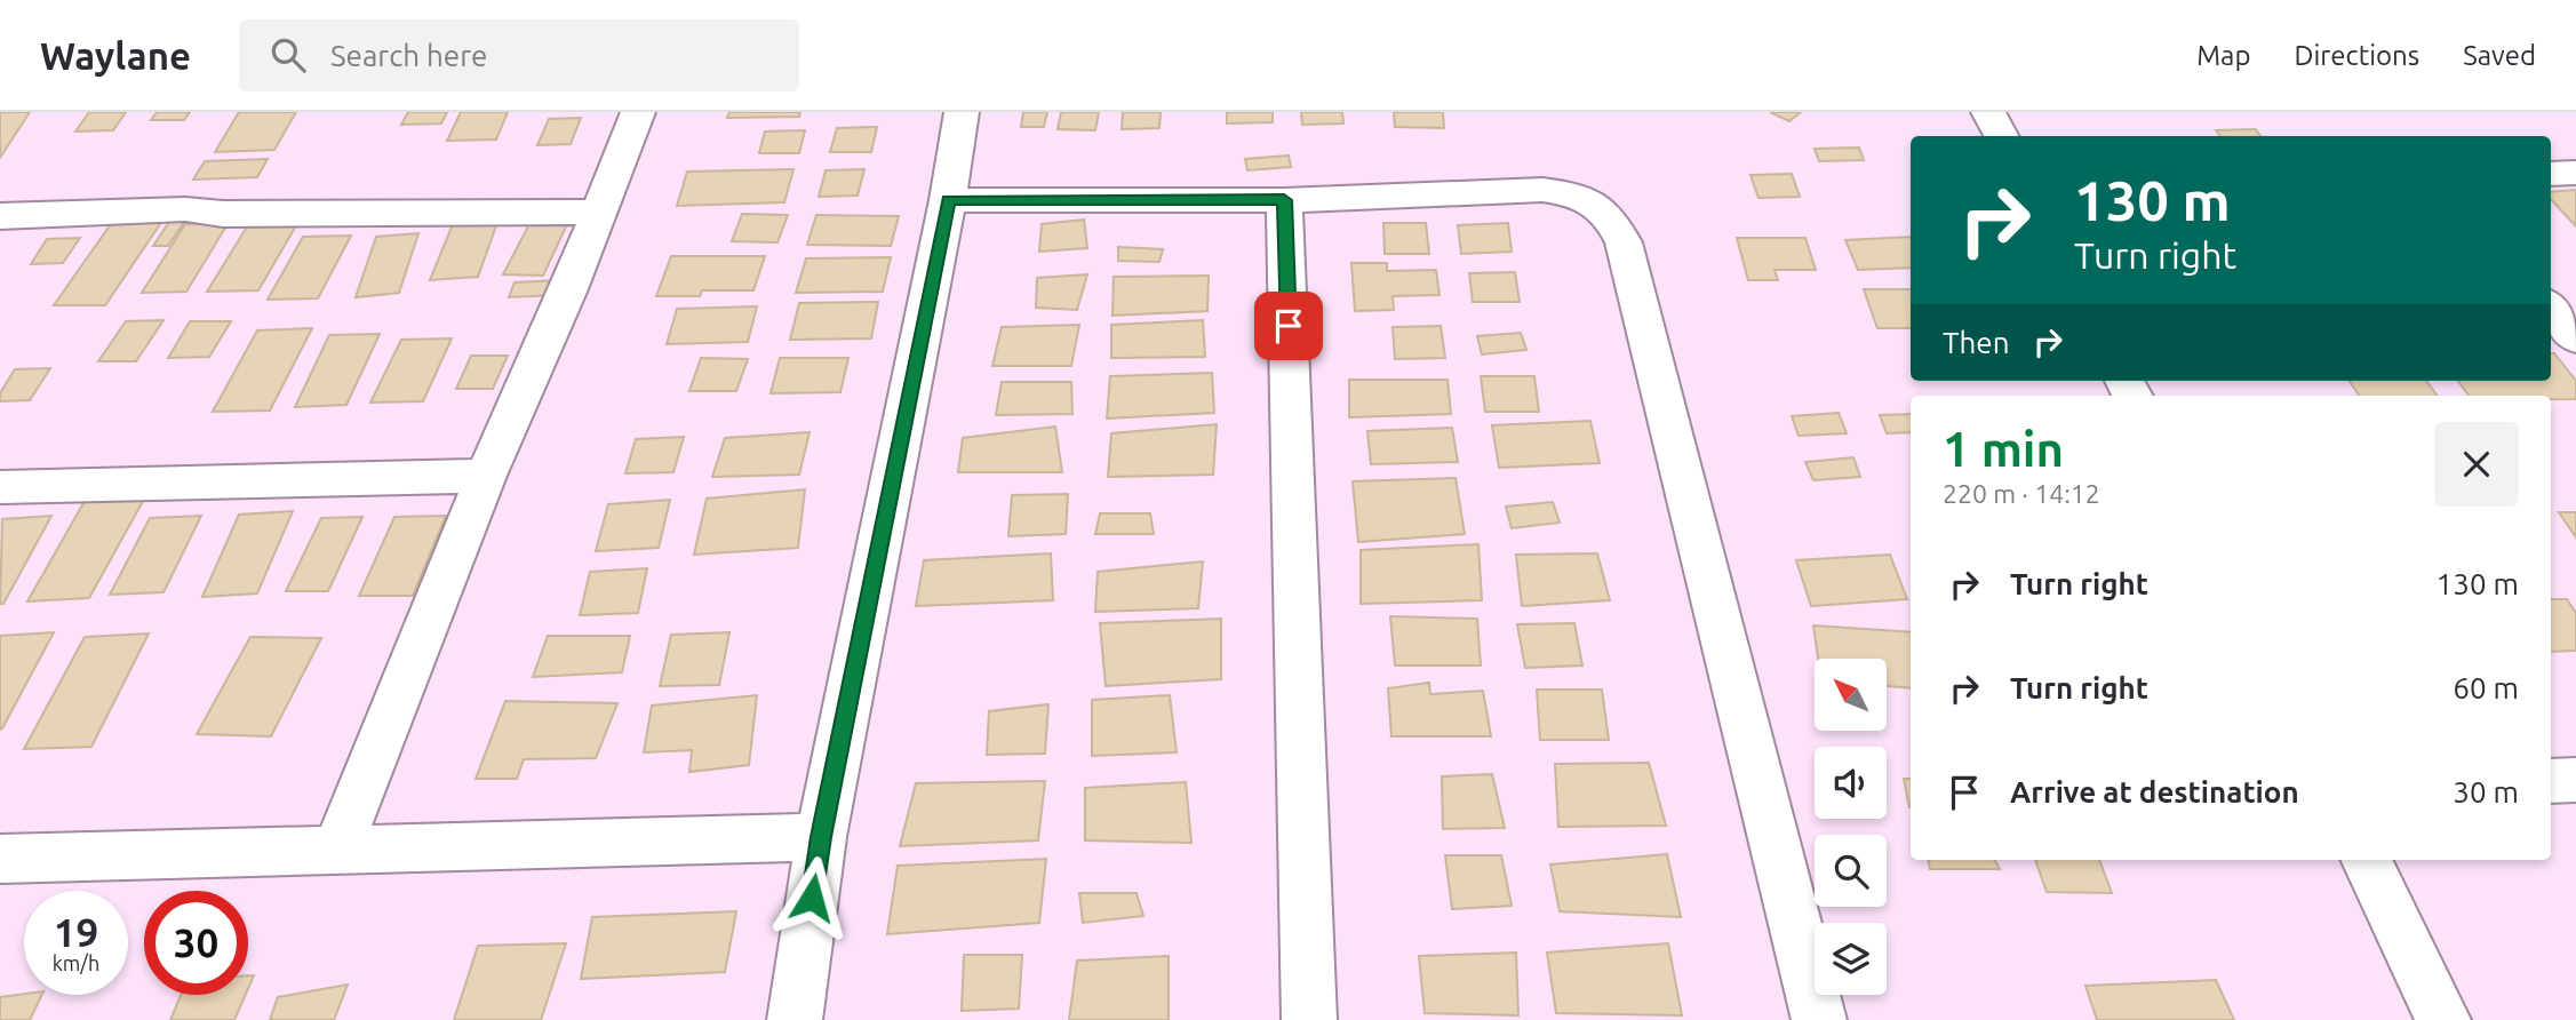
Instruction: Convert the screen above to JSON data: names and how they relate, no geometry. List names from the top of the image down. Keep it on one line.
{"north":"top left","page":{"header":"Waylane","search":"Search here","nav":["Map","Directions","Saved"],"turn":["130 m","Turn right"],"then":"Then","heading":["1 min","220 m · 14:12"],"list":[{"name":"Turn right","value":"130 m"},{"name":"Turn right","value":"60 m"},{"name":"Arrive at destination","value":"30 m"}],"speed":"19 km/h","limit":"30"}}
